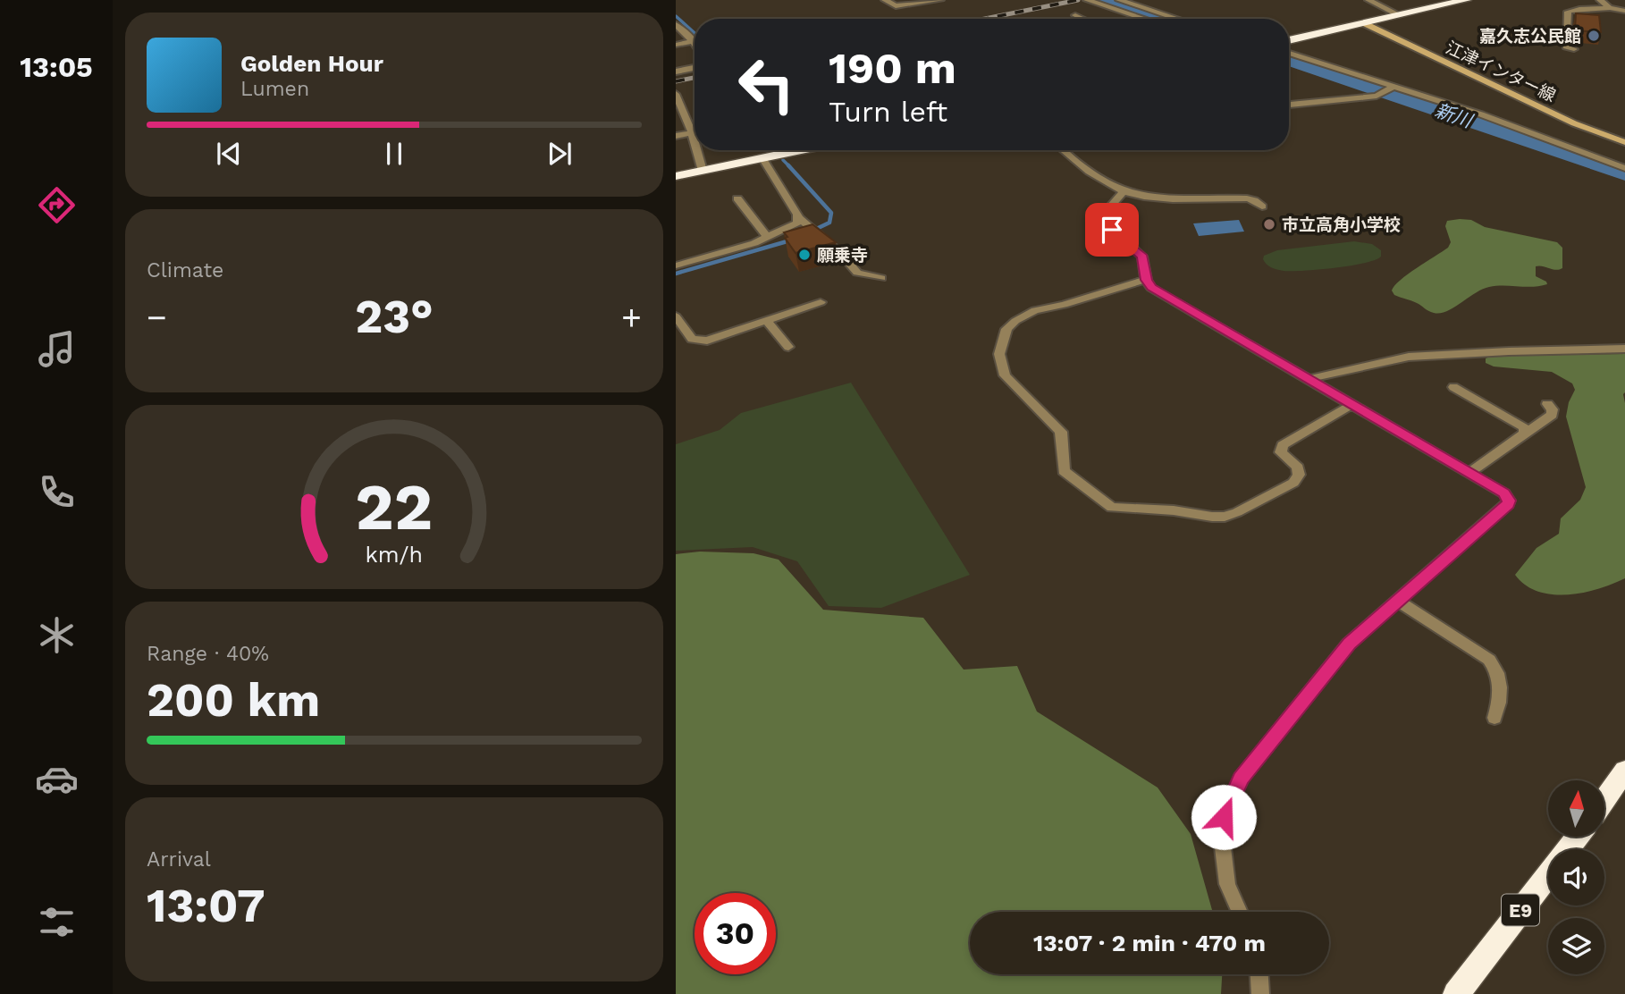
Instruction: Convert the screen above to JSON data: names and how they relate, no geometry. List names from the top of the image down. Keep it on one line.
{"streets":{"highway":["E9"],"main road":["江津インター線"]},"water":["新川"],"places":["嘉久志公民館","市立高角小学校","願乗寺"],"north":"top","page":{"tabs":"13:05","turn":["190 m","Turn left"],"song":["Golden Hour","Lumen"],"tile":["Climate",["Range · 40%","200 km"],["Arrival","13:07"]],"heat":["−","23°","+"],"limit":"30","trip":"13:07 · 2 min · 470 m","gauge":["22","km/h"]}}
